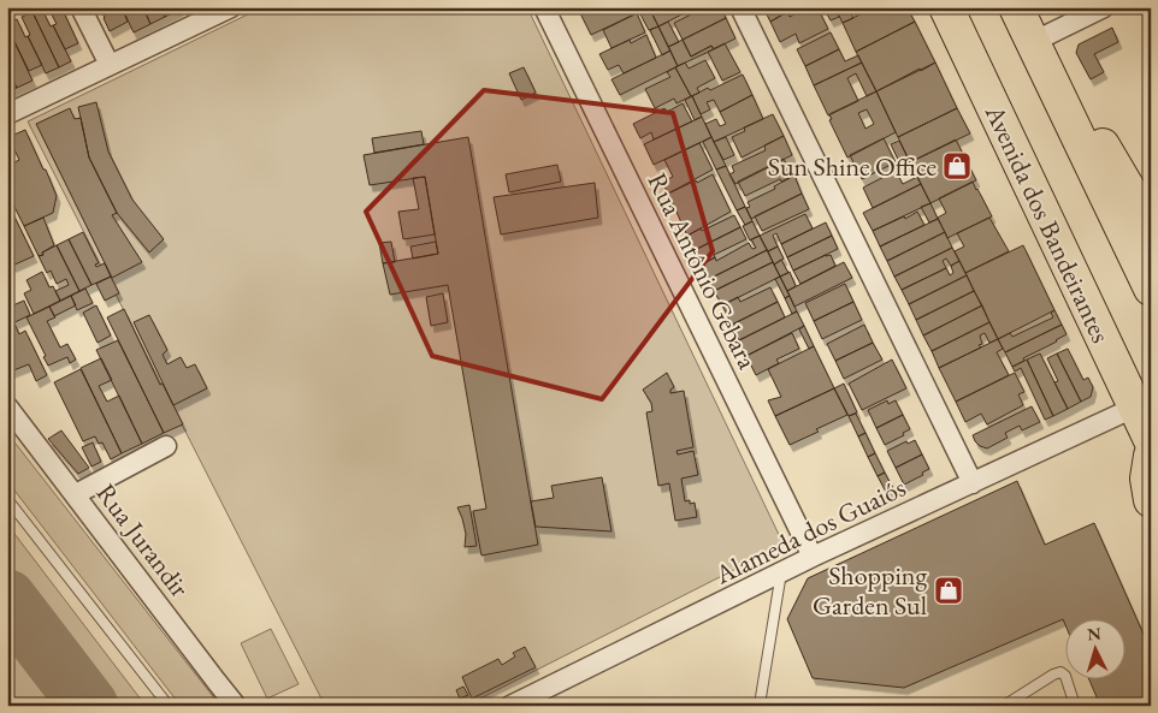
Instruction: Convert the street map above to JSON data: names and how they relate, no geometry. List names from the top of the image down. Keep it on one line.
{"streets":{"highway":["Avenida dos Bandeirantes"],"street":["Rua Antônio Gebara","Alameda dos Guaiós","Rua Jurandir"]},"crossings":[["Avenida dos Bandeirantes","Alameda dos Guaiós"],["Rua Antônio Gebara","Alameda dos Guaiós"]],"places":{"shop":["Sun Shine Office","Shopping Garden Sul"]},"north":"top"}
